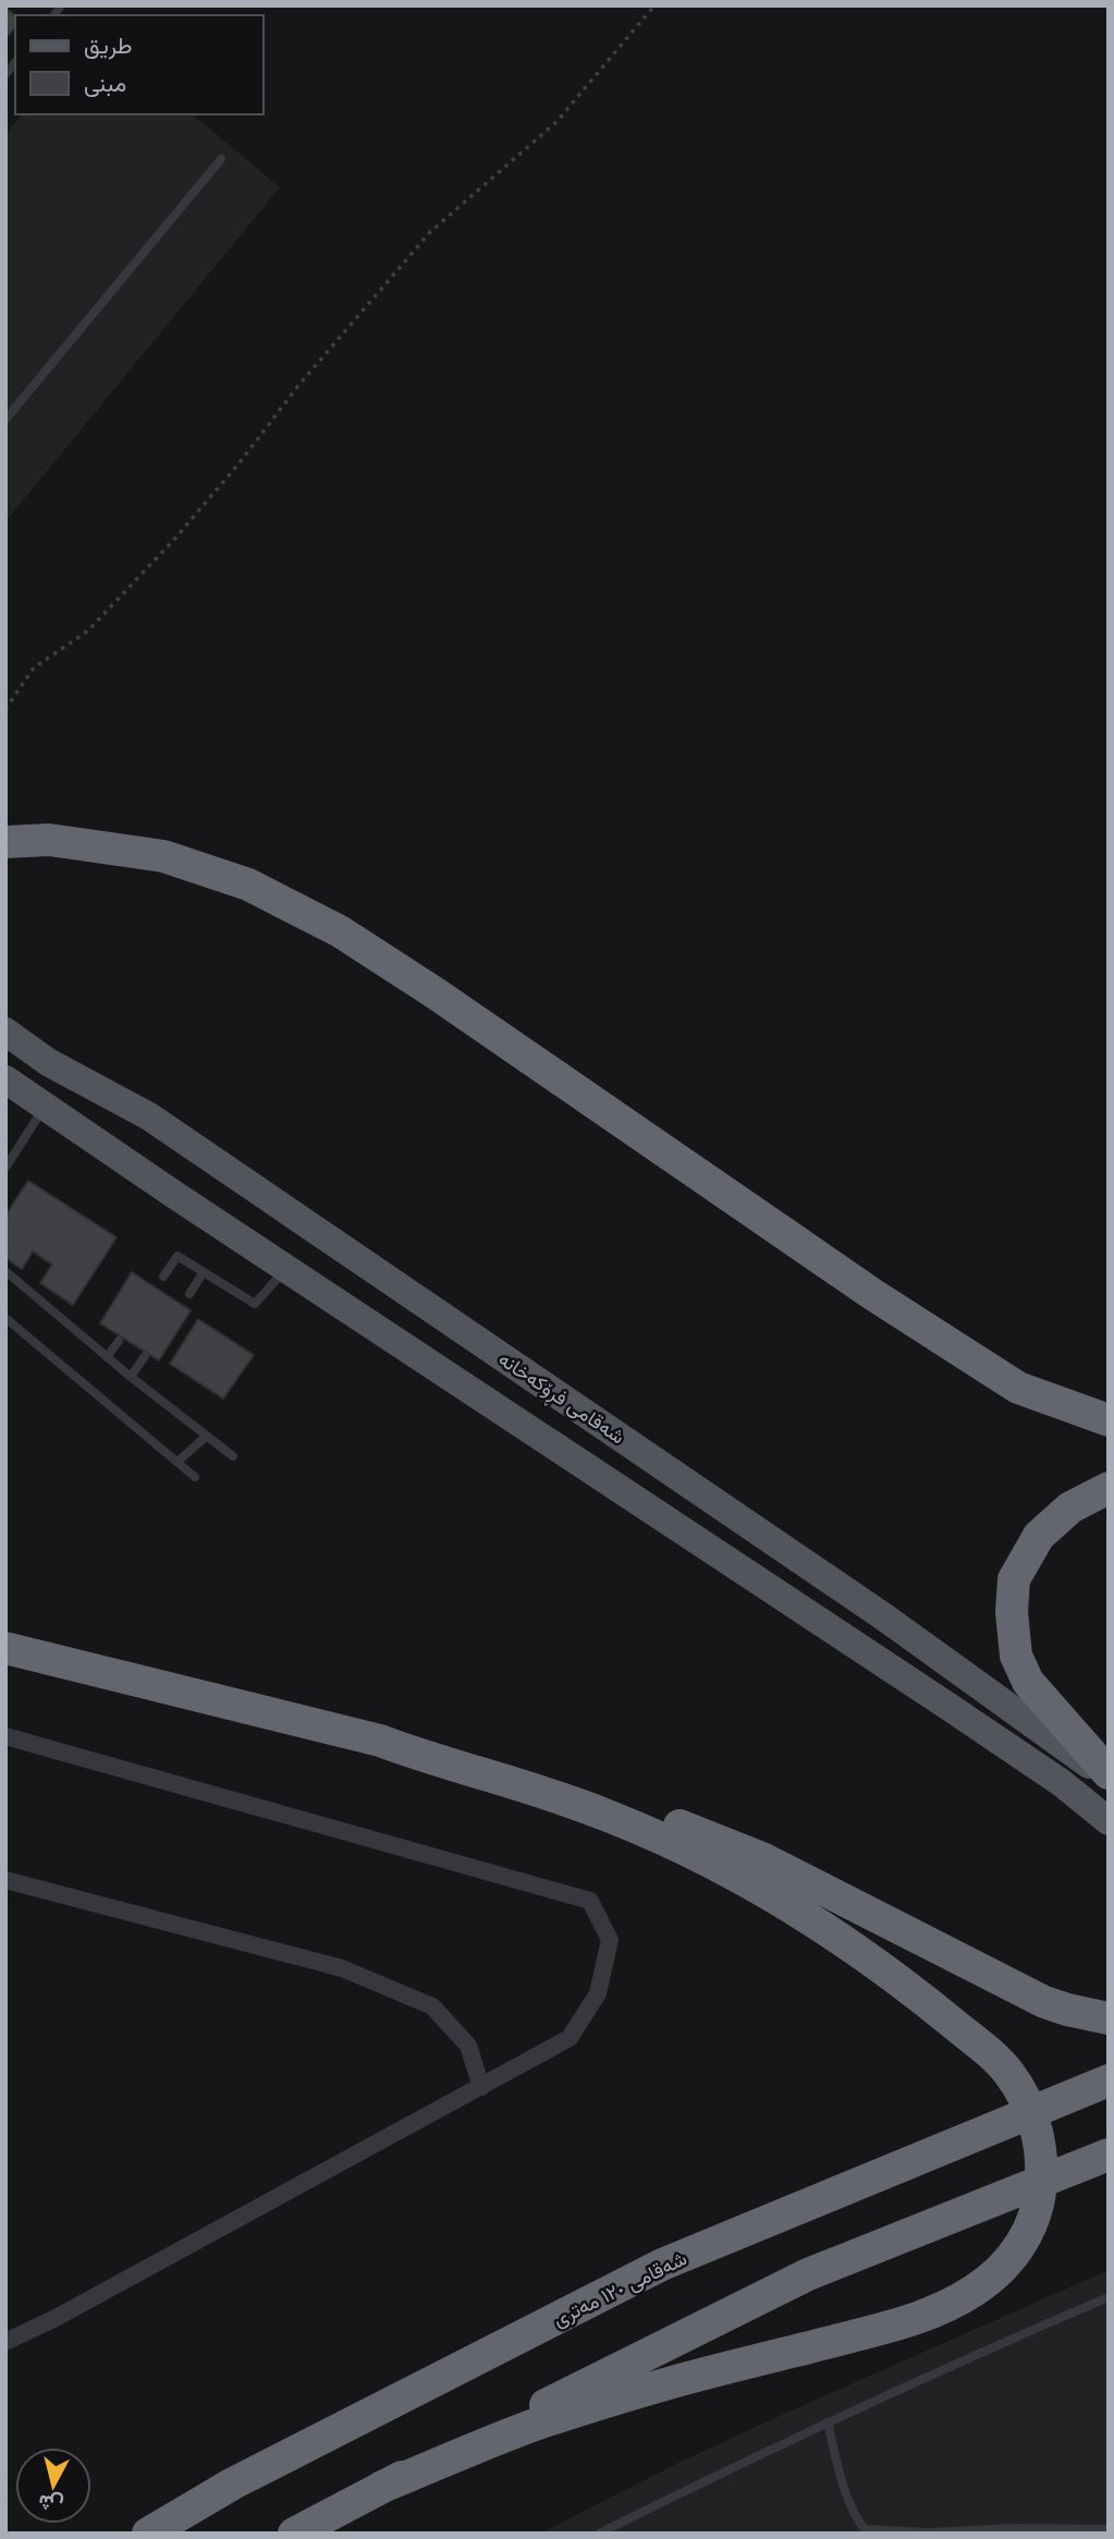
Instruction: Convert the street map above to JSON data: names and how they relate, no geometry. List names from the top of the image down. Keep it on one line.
{"streets":{"highway":["شەقامی ١٢٠ مەتری"],"main road":["شەقامی فڕۆکەخانە"]},"legend":["طريق","مبنى"],"north":"bottom"}
